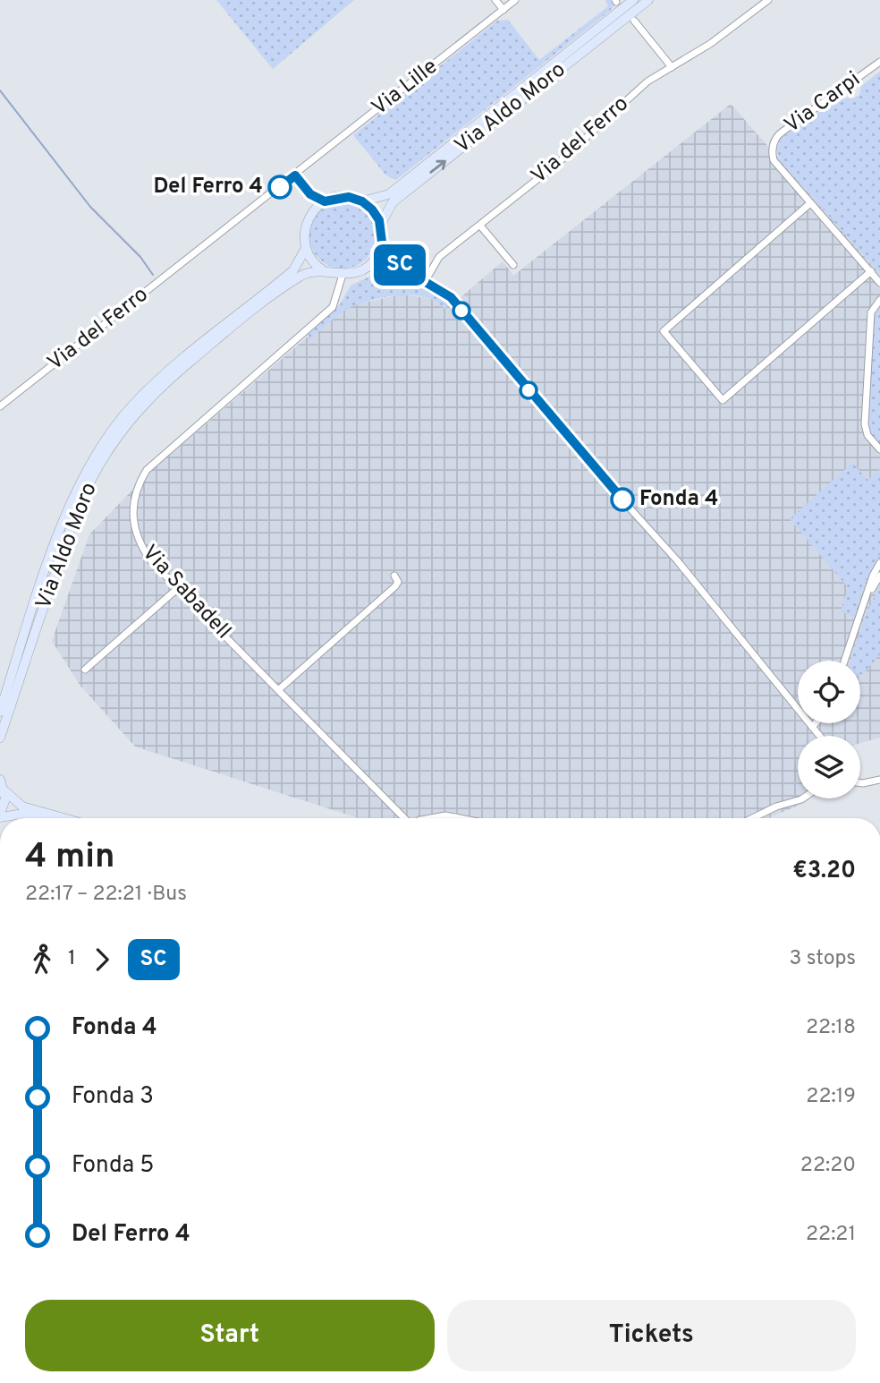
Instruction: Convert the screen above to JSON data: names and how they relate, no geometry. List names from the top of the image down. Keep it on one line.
{"streets":{"main road":["Via Aldo Moro"],"street":["Via Lille","Via Carpi","Via del Ferro","Via Sabadell"]},"crossings":[["Via Lille","Via del Ferro"],["Via Aldo Moro","Via Sabadell"]],"places":["Del Ferro 4","Fonda 4"],"lines":["bus line SC"],"page":{"on_map":"SC","heading":["4 min","22:17 – 22:21 · Bus","€3.20"],"legs":["1","SC","3 stops"],"list":[{"name":"Fonda 4","value":"22:18"},{"name":"Fonda 3","value":"22:19"},{"name":"Fonda 5","value":"22:20"},{"name":"Del Ferro 4","value":"22:21"}],"buttons":["Start","Tickets"]}}
